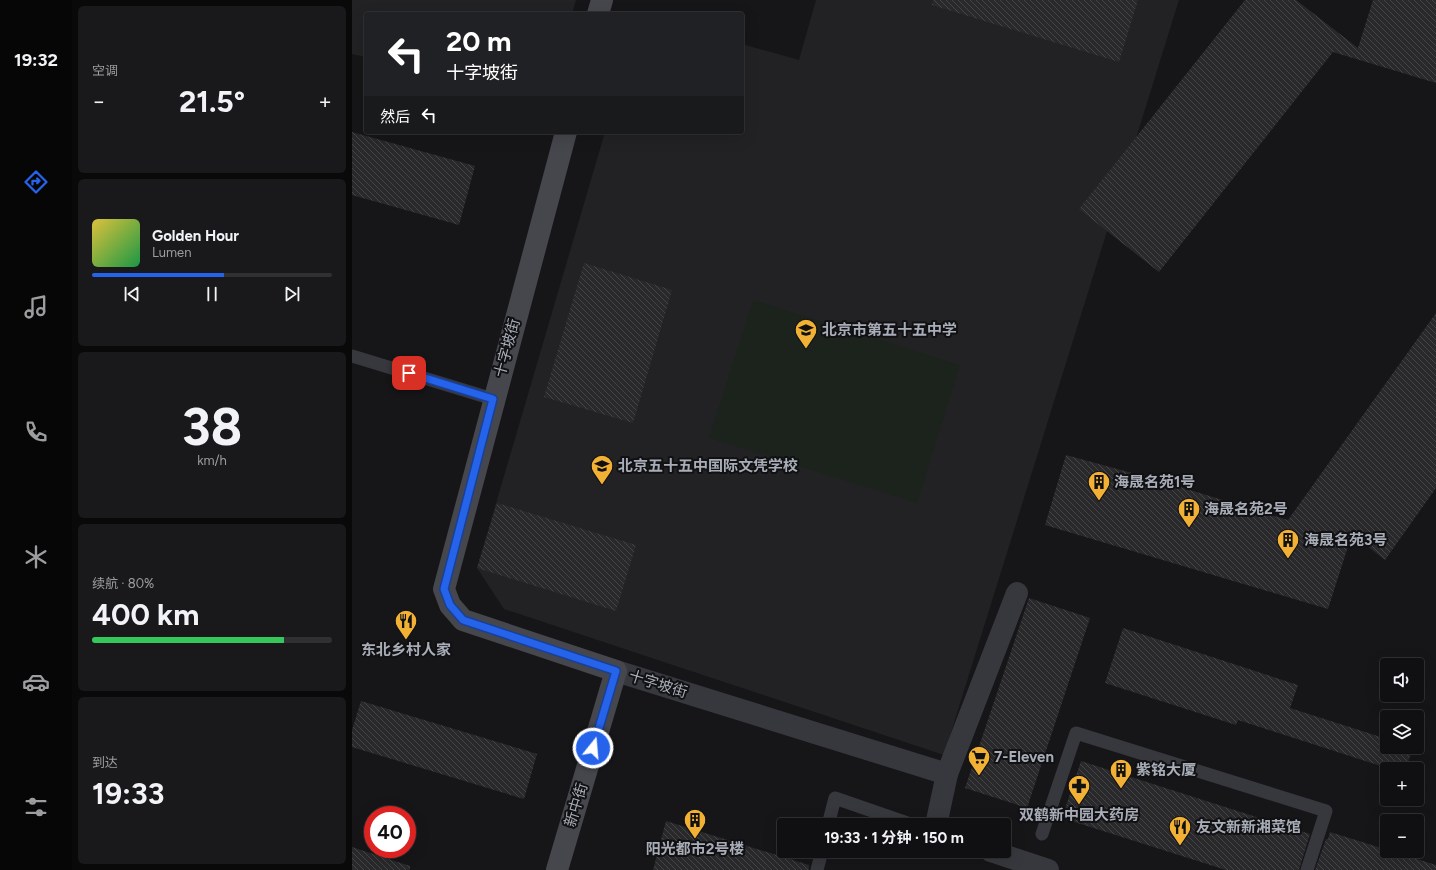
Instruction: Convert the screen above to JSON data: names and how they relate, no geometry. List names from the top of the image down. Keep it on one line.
{"streets":{"street":["十字坡街","新中街"]},"crossings":[["十字坡街","新中街"]],"places":{"school or university":["北京市第五十五中学","北京五十五中国际文凭学校"],"building":["海晟名苑1号","海晟名苑2号","海晟名苑3号","紫铭大厦","阳光都市2号楼"],"restaurant":["东北乡村人家","友文新新湘菜馆"],"supermarket":["7-Eleven"],"pharmacy":["双鹤新中园大药房"]},"page":{"tabs":"19:32","tile":["空调",["38","km/h"],["续航 · 80%","400 km"],["到达","19:33"]],"turn":["20 m","十字坡街"],"heat":["−","21.5°","+"],"then":"然后","song":["Golden Hour","Lumen"],"map_buttons":["+","−"],"limit":"40","trip":"19:33 · 1 分钟 · 150 m"}}
